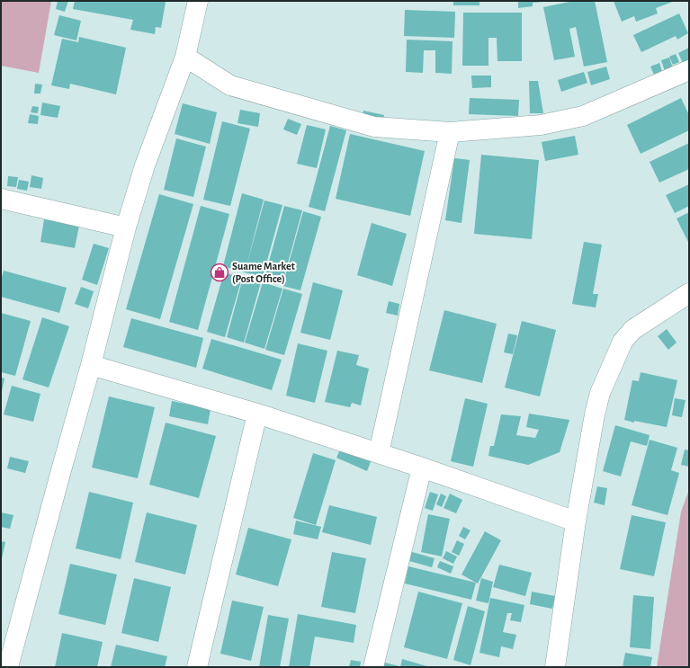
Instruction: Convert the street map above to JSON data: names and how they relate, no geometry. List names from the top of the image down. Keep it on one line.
{"places":{"shop":["Suame Market (Post Office)"]}}
